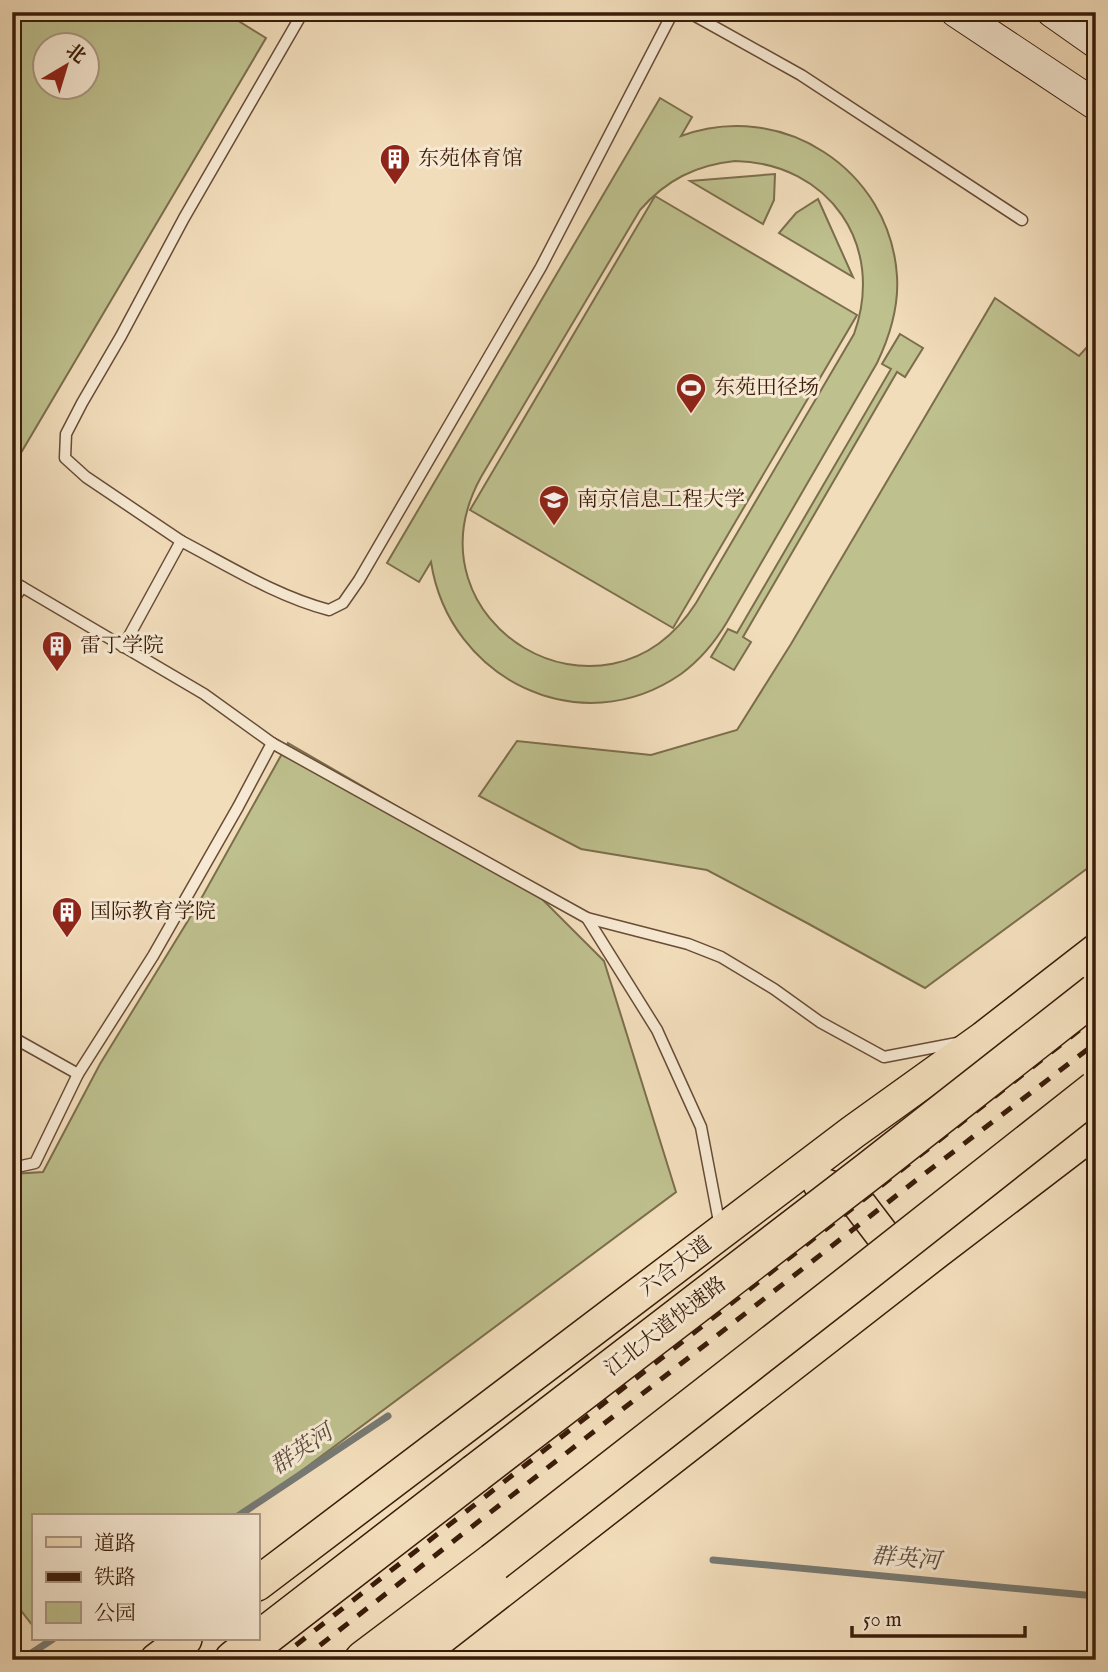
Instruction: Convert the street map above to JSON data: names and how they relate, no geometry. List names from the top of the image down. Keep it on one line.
{"streets":{"highway":["江北大道快速路"],"main road":["六合大道"]},"water":["群英河"],"places":{"building":["东苑体育馆","雷丁学院","国际教育学院"],"sports":["东苑田径场"],"school or university":["南京信息工程大学"]},"legend":["道路","铁路","公园"],"scale_bar":"50 m","north":"top right"}
